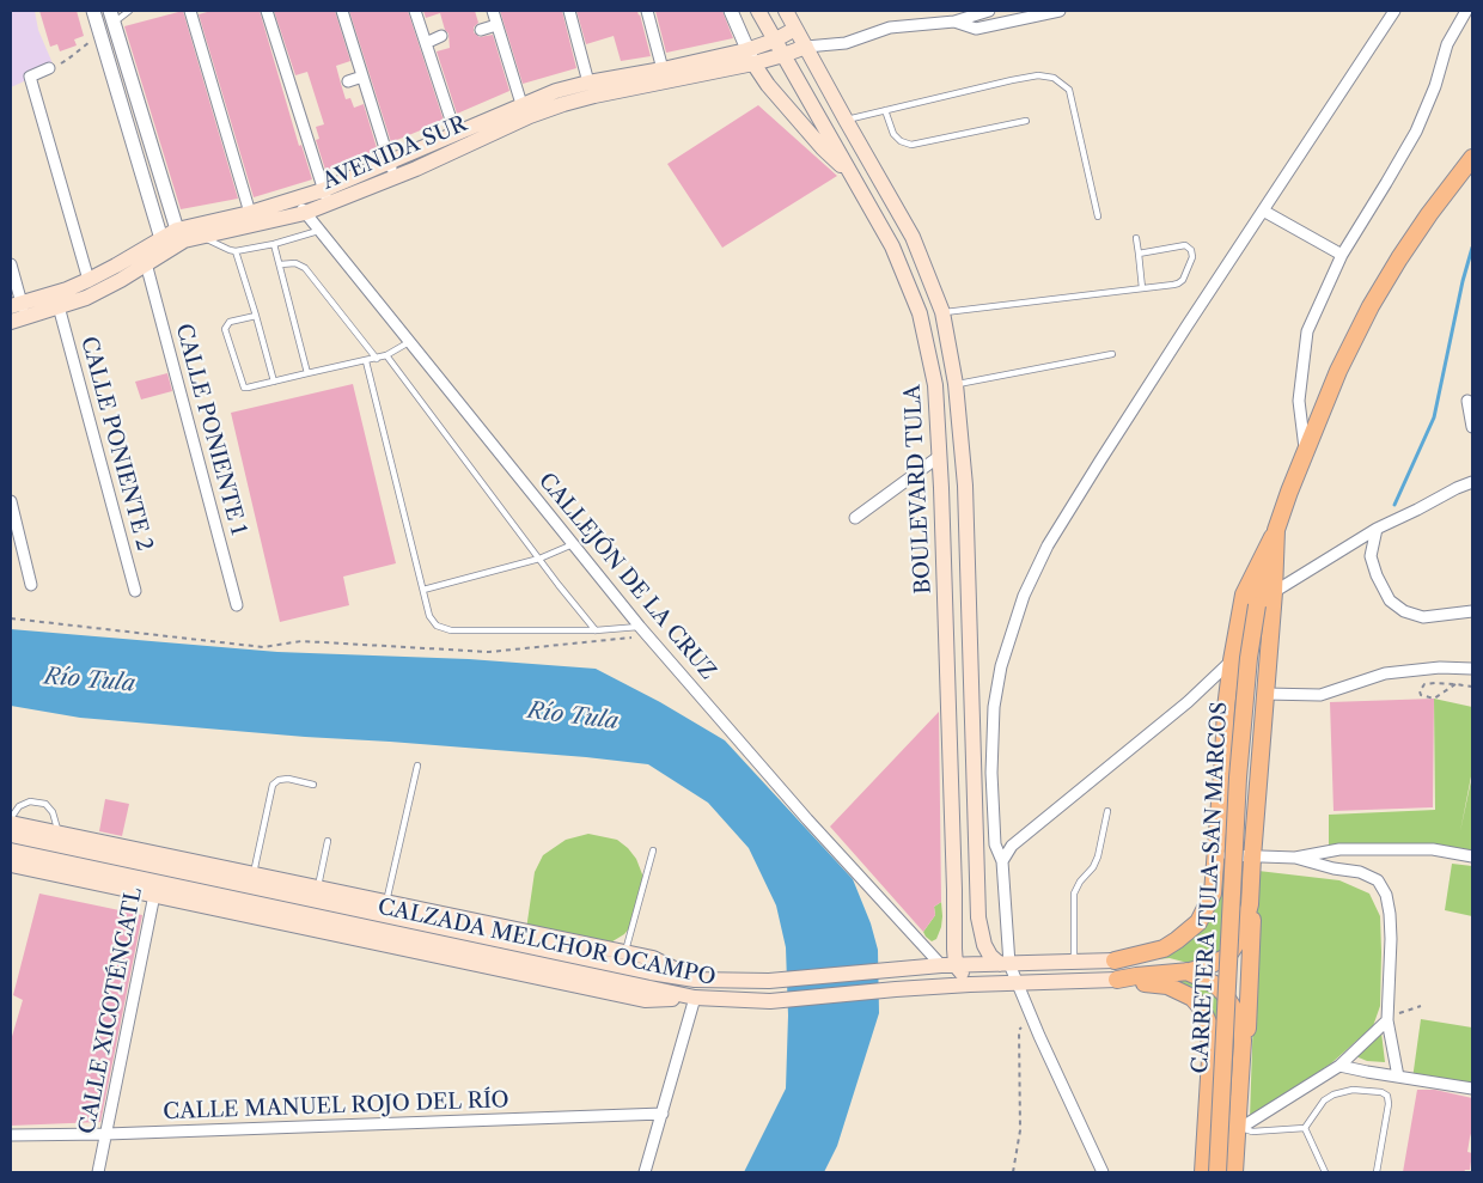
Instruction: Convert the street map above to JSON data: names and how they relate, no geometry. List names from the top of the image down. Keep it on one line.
{"streets":{"main road":["AVENIDA SUR","BOULEVARD TULA","CARRETERA TULA-SAN MARCOS","CALZADA MELCHOR OCAMPO"],"street":["CALLE PONIENTE 1","CALLE PONIENTE 2","CALLEJÓN DE LA CRUZ","CALLE XICOTÉNCATL","CALLE MANUEL ROJO DEL RÍO"]},"crossings":[["AVENIDA SUR","CALLE PONIENTE 1"],["AVENIDA SUR","CALLE PONIENTE 2"],["AVENIDA SUR","BOULEVARD TULA"],["AVENIDA SUR","CALLEJÓN DE LA CRUZ"],["BOULEVARD TULA","CALLEJÓN DE LA CRUZ"],["BOULEVARD TULA","CALZADA MELCHOR OCAMPO"],["CALLEJÓN DE LA CRUZ","CALZADA MELCHOR OCAMPO"],["CALZADA MELCHOR OCAMPO","CALLE XICOTÉNCATL"],["CALLE XICOTÉNCATL","CALLE MANUEL ROJO DEL RÍO"]],"water":["Río Tula"]}
